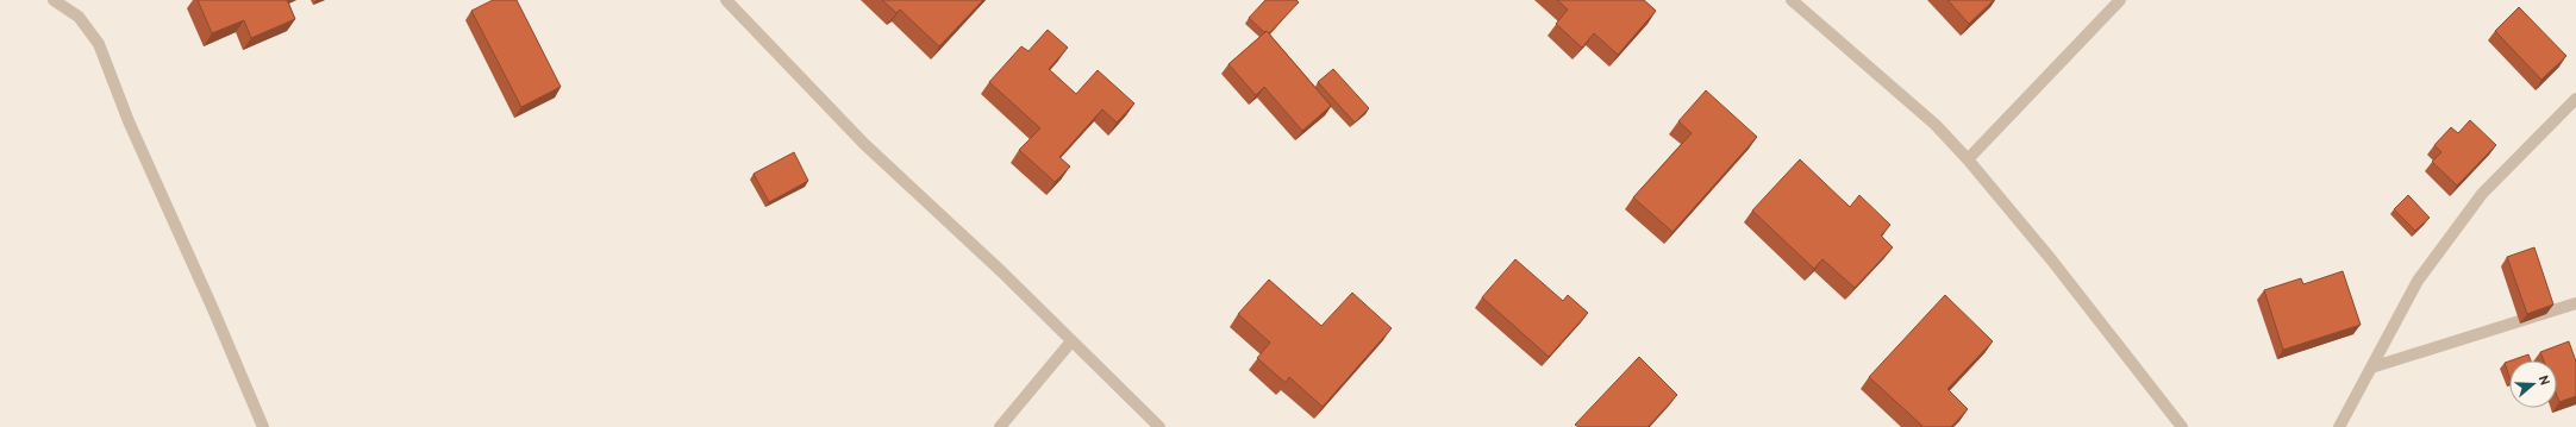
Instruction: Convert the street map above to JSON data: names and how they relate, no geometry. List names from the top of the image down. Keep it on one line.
{"north":"right"}
